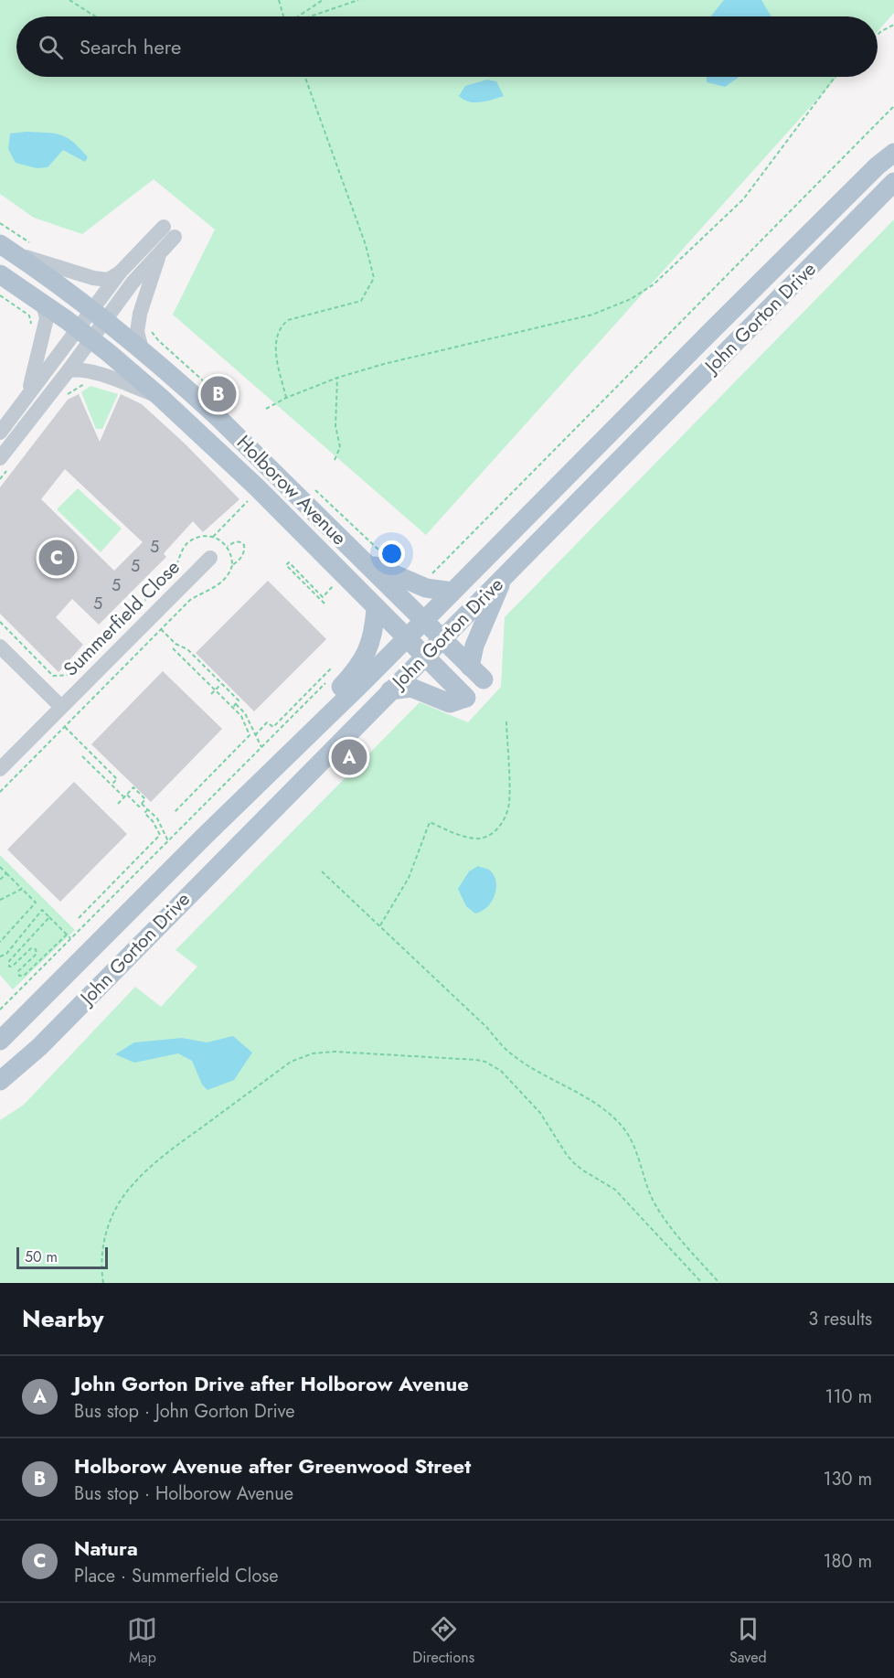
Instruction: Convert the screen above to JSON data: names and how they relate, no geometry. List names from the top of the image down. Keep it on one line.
{"streets":{"main road":["John Gorton Drive","Holborow Avenue"],"street":["Summerfield Close"]},"crossings":[["John Gorton Drive","Holborow Avenue"]],"house_numbers":["5","5","5","5"],"scale_bar":"50 m","page":{"search":"Search here","pins":["B","C","A"],"scale":"50 m","heading":["Nearby","3 results"],"list":[{"mark":"A","name":"John Gorton Drive after Holborow Avenue","note":"Bus stop · John Gorton Drive","value":"110 m"},{"mark":"B","name":"Holborow Avenue after Greenwood Street","note":"Bus stop · Holborow Avenue","value":"130 m"},{"mark":"C","name":"Natura","note":"Place · Summerfield Close","value":"180 m"}],"nav":["Map","Directions","Saved"]}}
